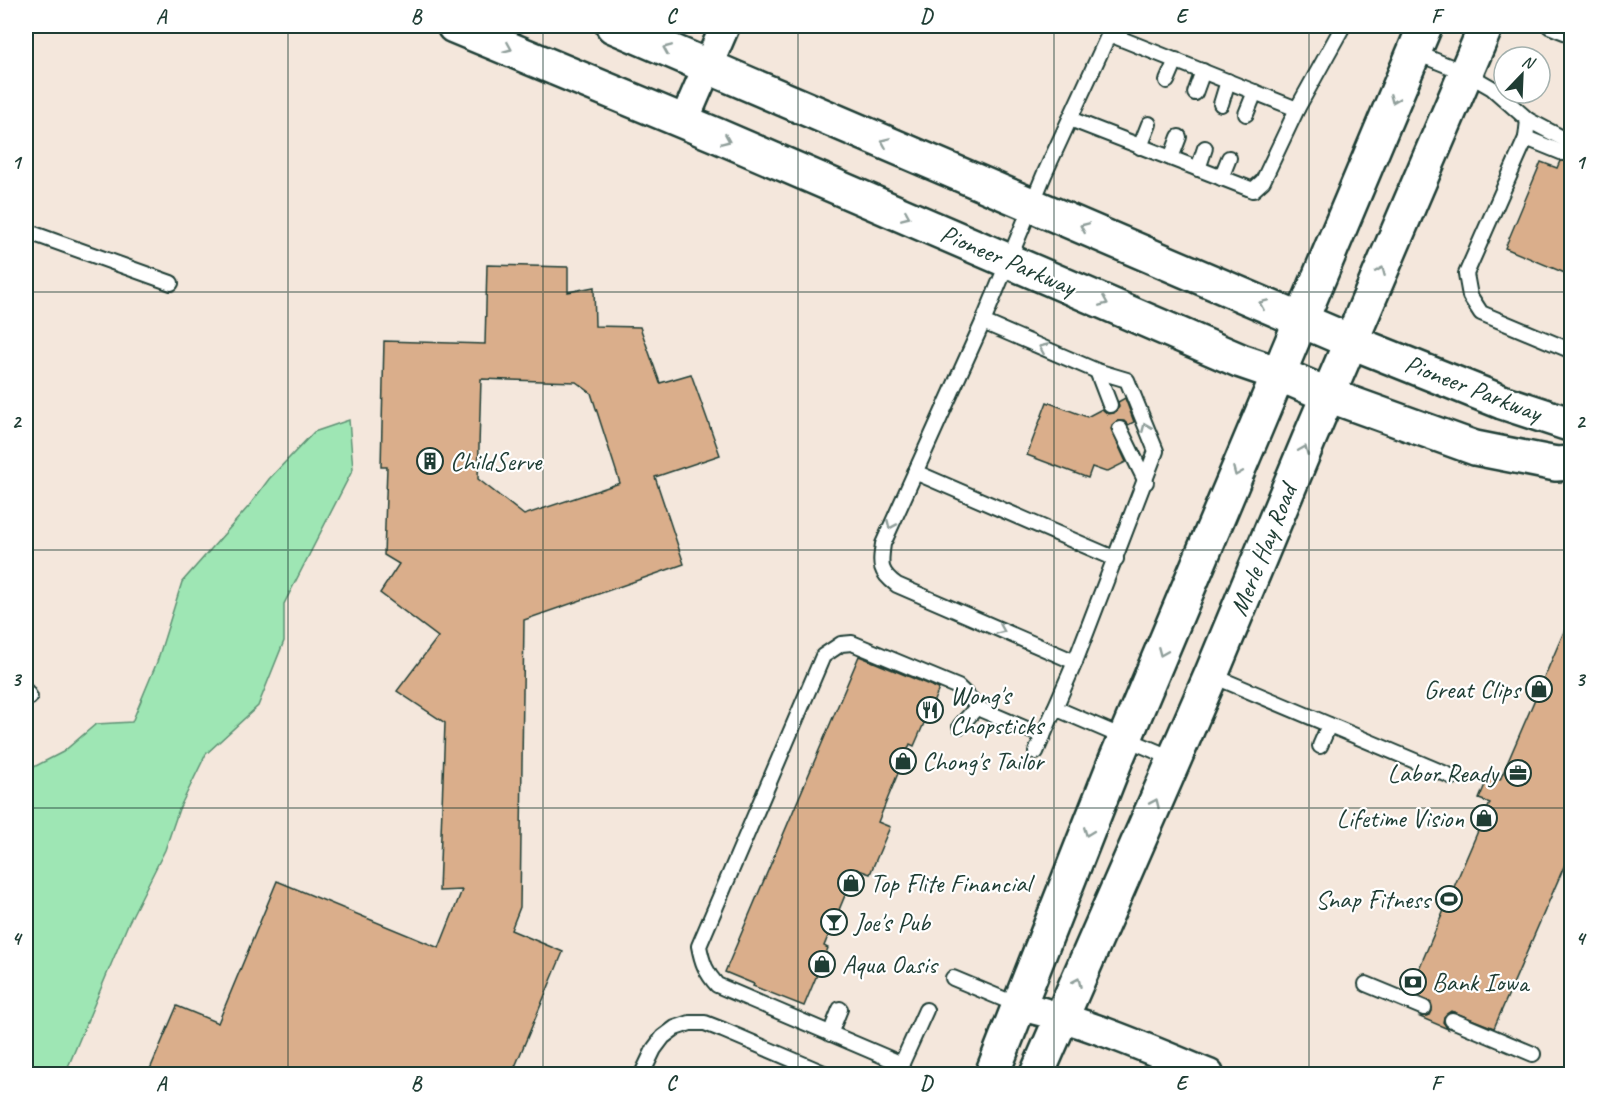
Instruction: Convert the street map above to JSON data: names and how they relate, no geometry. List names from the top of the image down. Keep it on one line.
{"streets":{"main road":["Pioneer Parkway","Merle Hay Road"]},"crossings":[["Pioneer Parkway","Merle Hay Road"]],"places":{"building":["ChildServe"],"shop":["Great Clips","Chong's Tailor","Lifetime Vision","Top Flite Financial","Aqua Oasis"],"restaurant":["Wong's Chopsticks"],"office":["Labor Ready"],"sports":["Snap Fitness"],"bar":["Joe's Pub"],"bank":["Bank Iowa"]},"north":"top right","grid":{"columns":["A","B","C","D","E","F"],"rows":["1","2","3","4"]}}
